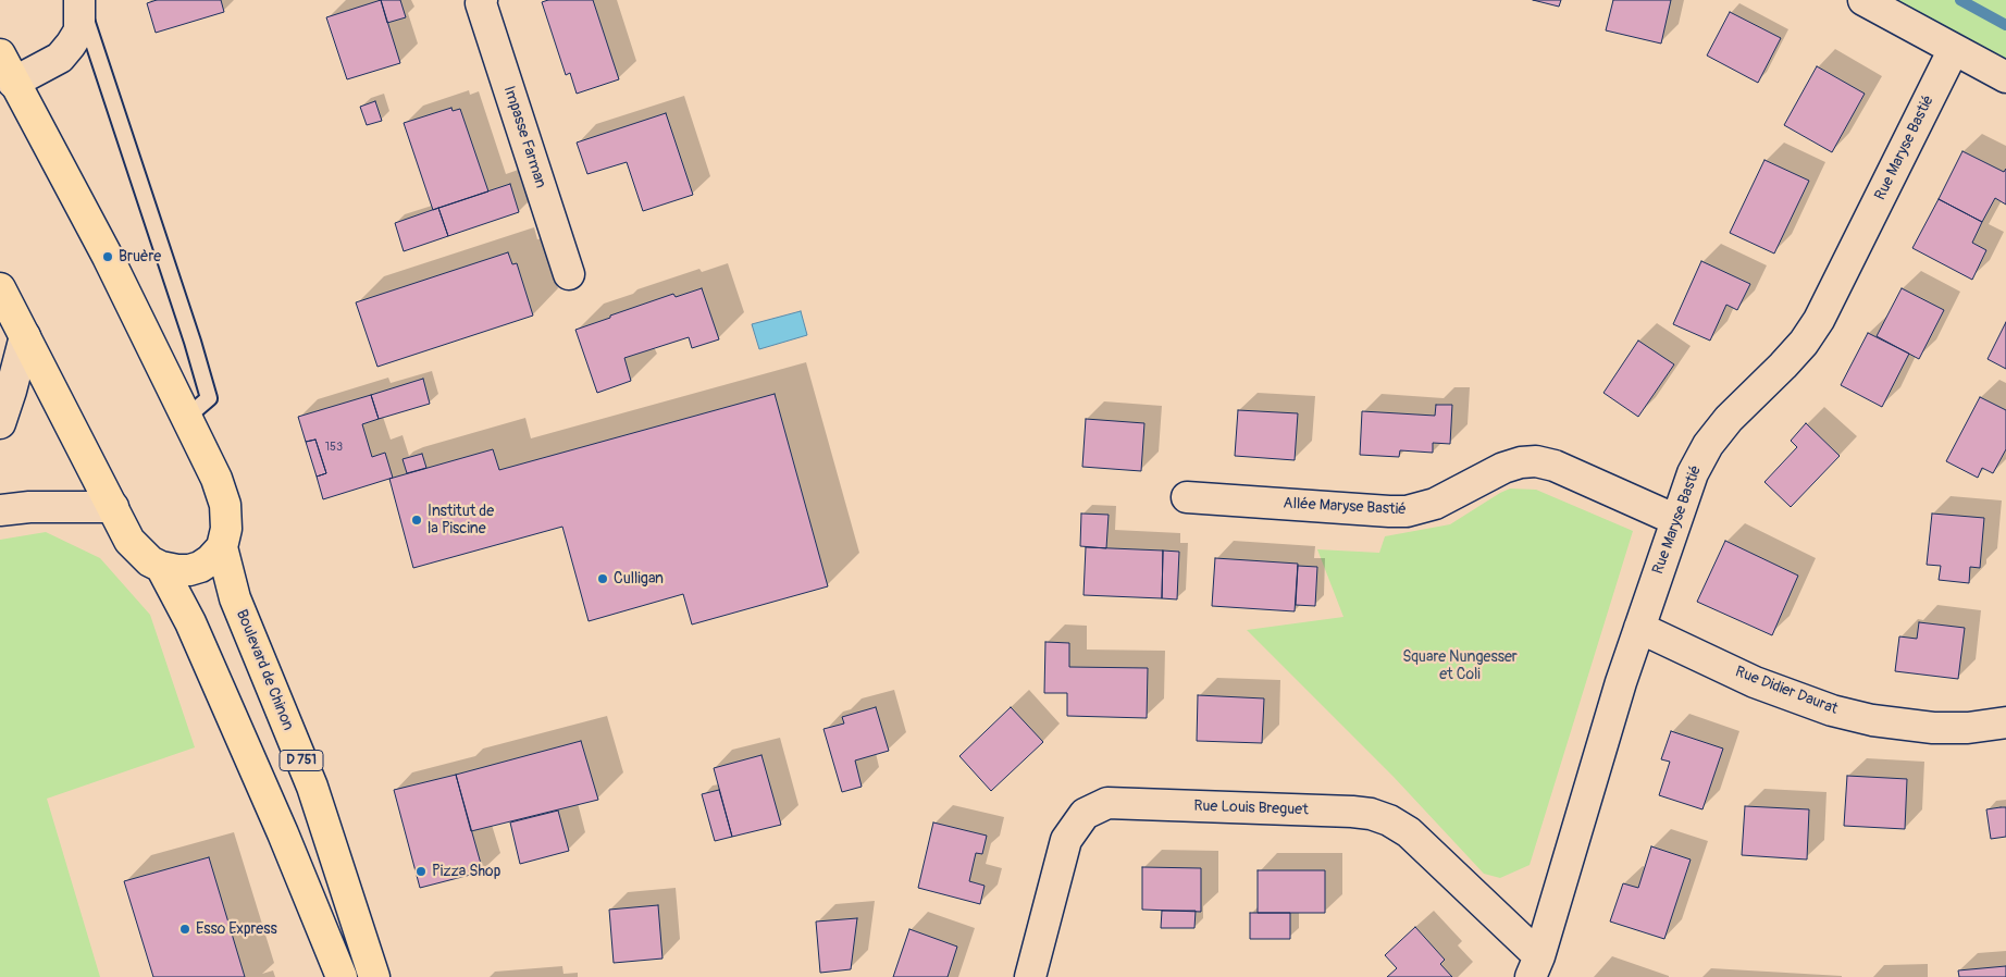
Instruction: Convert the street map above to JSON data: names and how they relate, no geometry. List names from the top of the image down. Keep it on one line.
{"streets":{"main road":["Boulevard de Chinon","D 751"],"street":["Impasse Farman","Rue Maryse Bastié","Allée Maryse Bastié","Rue Didier Daurat","Rue Louis Breguet"]},"crossings":[["Rue Maryse Bastié","Allée Maryse Bastié"],["Rue Maryse Bastié","Rue Didier Daurat"],["Rue Maryse Bastié","Rue Louis Breguet"]],"parks":["Square Nungesser et Coli"],"places":["Bruère","Institut de la Piscine","Culligan","Pizza Shop","Esso Express"],"house_numbers":["153"]}
